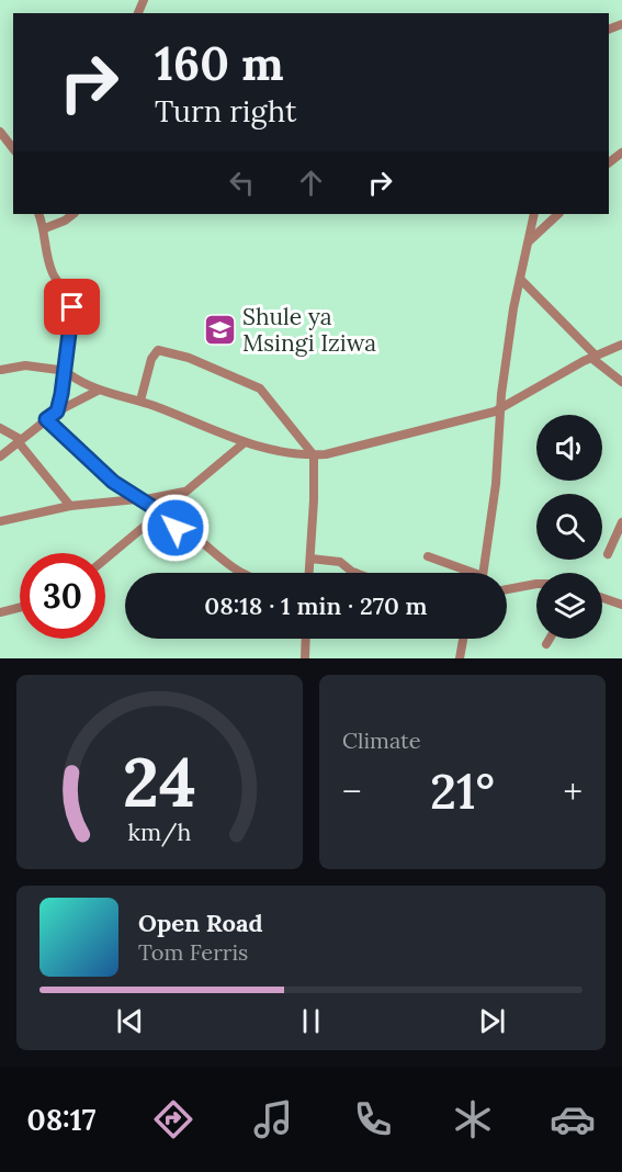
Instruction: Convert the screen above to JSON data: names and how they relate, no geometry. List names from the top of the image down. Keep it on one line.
{"places":{"school or university":["Shule ya Msingi Iziwa"]},"page":{"turn":["160 m","Turn right"],"limit":"30","trip":"08:18 · 1 min · 270 m","tile":"Climate","heat":["−","21°","+"],"song":["Open Road","Tom Ferris"],"tabs":"08:17","gauge":["24","km/h"]}}
